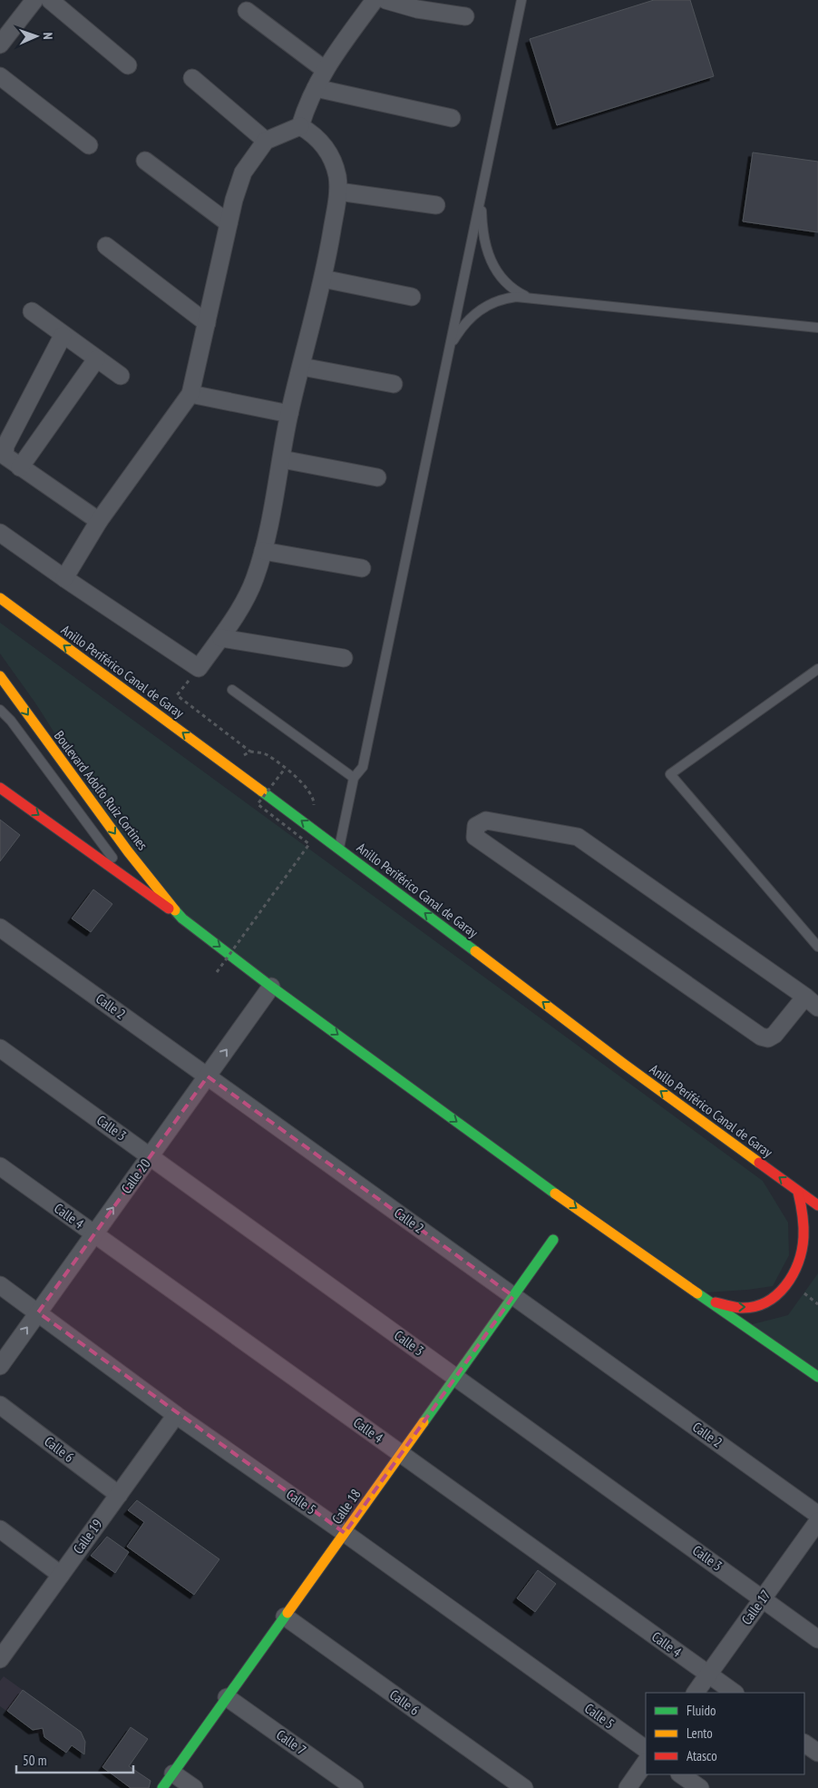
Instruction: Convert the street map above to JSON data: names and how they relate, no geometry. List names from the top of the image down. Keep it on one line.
{"streets":{"main road":["Anillo Periférico Canal de Garay","Boulevard Adolfo Ruiz Cortines","Calle 18"],"street":["Calle 2","Calle 3","Calle 20","Calle 4","Calle 6","Calle 5","Calle 19","Calle 17","Calle 7"]},"crossings":[["Calle 2","Calle 20"],["Calle 2","Calle 18"],["Calle 3","Calle 20"],["Calle 3","Calle 18"],["Calle 3","Calle 17"],["Calle 20","Calle 4"],["Calle 20","Calle 5"],["Calle 4","Calle 18"],["Calle 4","Calle 17"],["Calle 6","Calle 18"],["Calle 6","Calle 19"],["Calle 5","Calle 18"],["Calle 5","Calle 19"],["Calle 18","Calle 7"]],"one_way":["Anillo Periférico Canal de Garay","Calle 20"],"legend":["Fluido","Lento","Atasco"],"scale_bar":"50 m","north":"right"}
